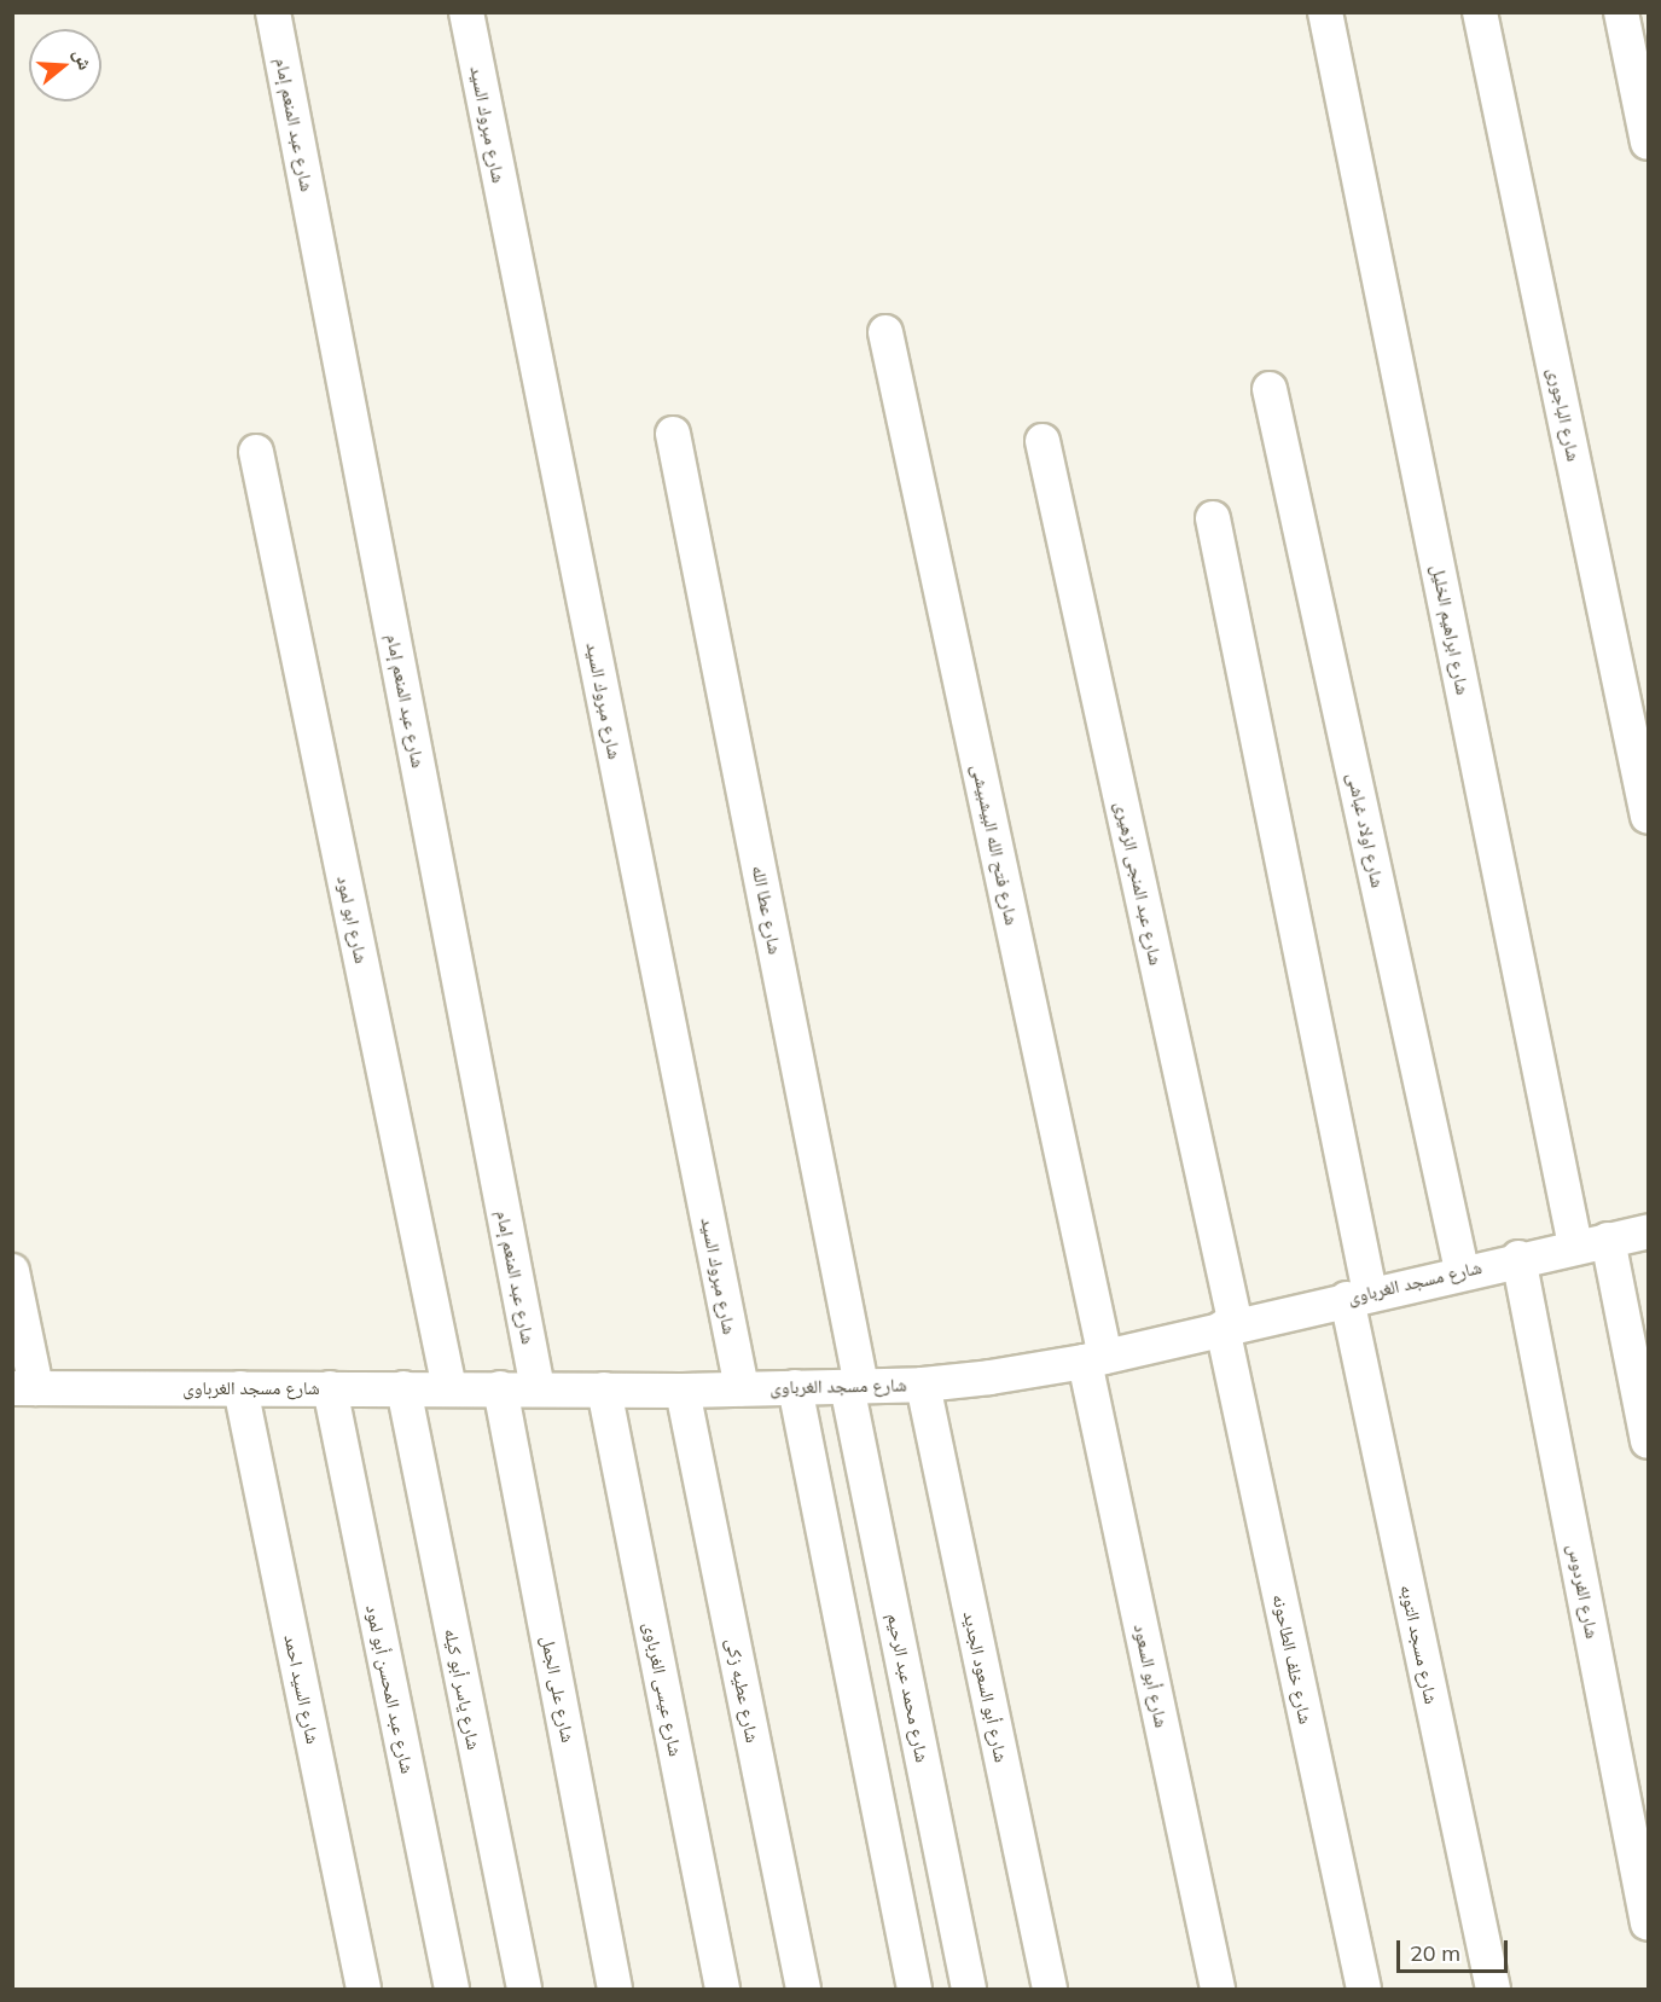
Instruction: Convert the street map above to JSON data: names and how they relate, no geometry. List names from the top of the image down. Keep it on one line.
{"streets":{"street":["شارع عبد المنعم إمام","شارع مبروك السيد","شارع الباجورى","شارع ابراهيم الخليل","شارع اولاد غباشى","شارع فتح الله البيشبيشى","شارع عبد المنجى الزهيرى","شارع عطا الله","شارع ابو لمود","شارع مسجد الغرباوى","شارع الفردوس","شارع مسجد التوبه","شارع خلف الطاحونه","شارع أبو السعود","شارع أبو السعود الجديد","شارع محمد عبد الرحيم","شارع السيد احمد","شارع عبد المحسن أبو لمود","شارع ياسر أبو كيله","شارع على الجمل","شارع عيسى الغرباوى","شارع عطيه زكى"]},"crossings":[["شارع عبد المنعم إمام","شارع مسجد الغرباوى"],["شارع مبروك السيد","شارع مسجد الغرباوى"],["شارع ابراهيم الخليل","شارع مسجد الغرباوى"],["شارع اولاد غباشى","شارع مسجد الغرباوى"],["شارع فتح الله البيشبيشى","شارع مسجد الغرباوى"],["شارع فتح الله البيشبيشى","شارع أبو السعود"],["شارع عبد المنجى الزهيرى","شارع مسجد الغرباوى"],["شارع عبد المنجى الزهيرى","شارع خلف الطاحونه"],["شارع عطا الله","شارع مسجد الغرباوى"],["شارع عطا الله","شارع محمد عبد الرحيم"],["شارع ابو لمود","شارع مسجد الغرباوى"],["شارع مسجد الغرباوى","شارع الفردوس"],["شارع مسجد الغرباوى","شارع مسجد التوبه"],["شارع مسجد الغرباوى","شارع خلف الطاحونه"],["شارع مسجد الغرباوى","شارع أبو السعود"],["شارع مسجد الغرباوى","شارع أبو السعود الجديد"],["شارع مسجد الغرباوى","شارع محمد عبد الرحيم"],["شارع مسجد الغرباوى","شارع السيد احمد"],["شارع مسجد الغرباوى","شارع عبد المحسن أبو لمود"],["شارع مسجد الغرباوى","شارع ياسر أبو كيله"],["شارع مسجد الغرباوى","شارع على الجمل"],["شارع مسجد الغرباوى","شارع عيسى الغرباوى"],["شارع مسجد الغرباوى","شارع عطيه زكى"]],"scale_bar":"20 m","north":"right"}
